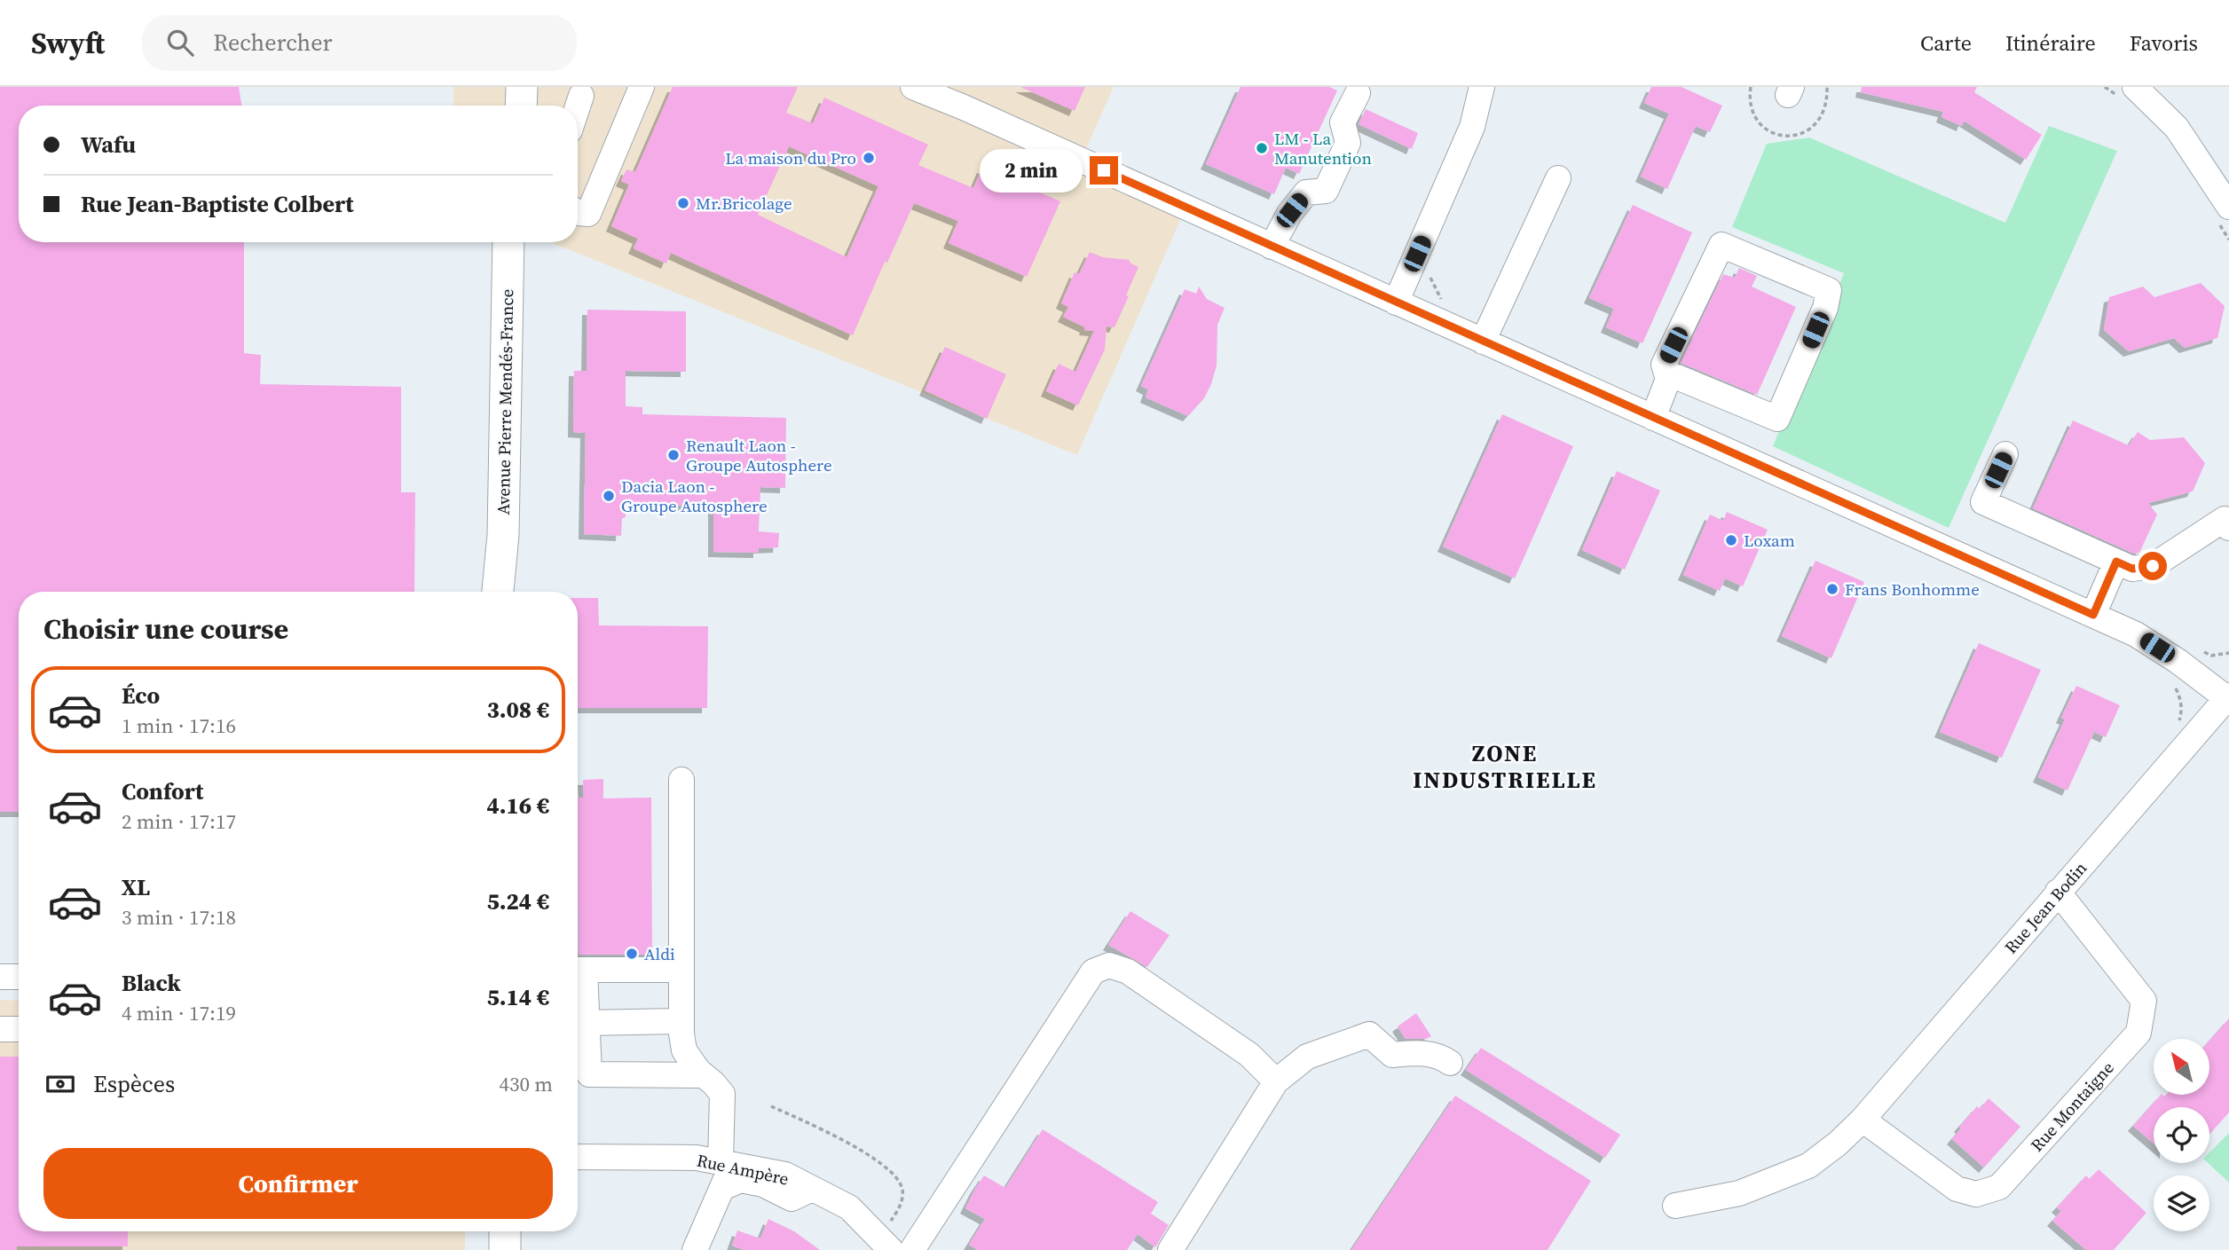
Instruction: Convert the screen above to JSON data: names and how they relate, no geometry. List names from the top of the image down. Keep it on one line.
{"streets":{"main road":["Avenue Pierre Mendés-France"],"street":["Rue Jean Bodin","Rue Montaigne","Rue Ampère"]},"crossings":[["Rue Jean Bodin","Rue Montaigne"]],"districts":["ZONE INDUSTRIELLE"],"places":["LM - La Manutention","La maison du Pro","Mr.Bricolage","Renault Laon - Groupe Autosphere","Dacia Laon - Groupe Autosphere","Loxam","Frans Bonhomme","Aldi"],"north":"top left","page":{"header":"Swyft","search":"Rechercher","nav":["Carte","Itinéraire","Favoris"],"banner":["Wafu","Rue Jean-Baptiste Colbert"],"bubble":"2 min","heading":"Choisir une course","list":[{"name":"Éco","note":"1 min · 17:16","value":"3.08 €"},{"name":"Confort","note":"2 min · 17:17","value":"4.16 €"},{"name":"XL","note":"3 min · 17:18","value":"5.24 €"},{"name":"Black","note":"4 min · 17:19","value":"5.14 €"}],"pay":["Espèces","430 m"],"buttons":"Confirmer"}}
